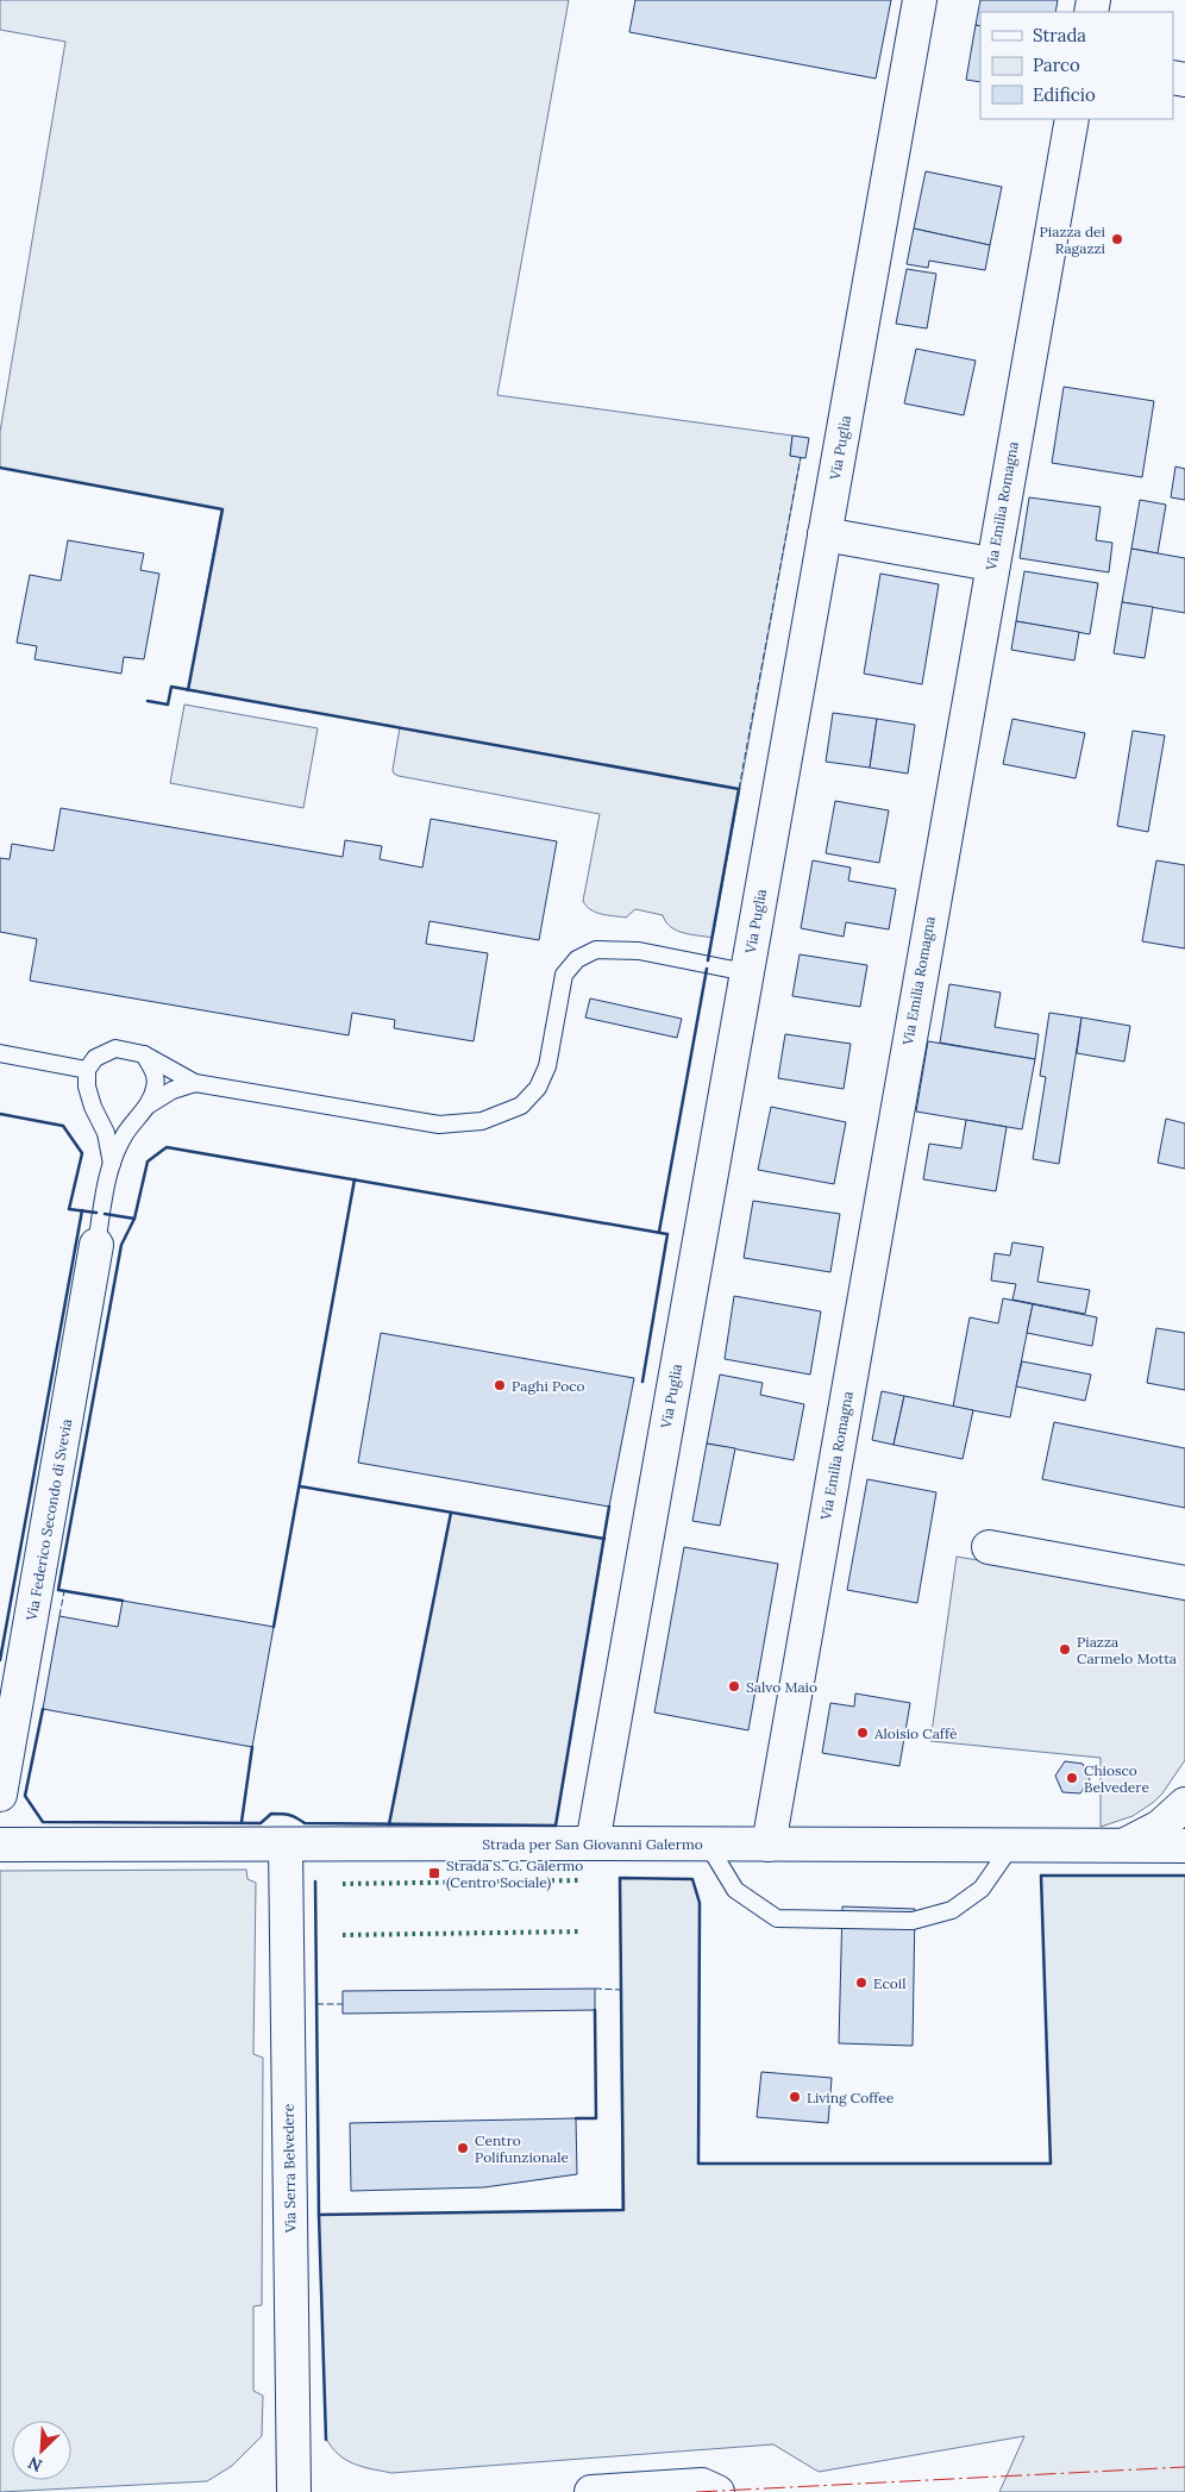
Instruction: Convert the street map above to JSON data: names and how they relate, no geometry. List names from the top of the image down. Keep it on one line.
{"streets":{"street":["Via Puglia","Via Emilia Romagna","Via Federico Secondo di Svevia","Strada per San Giovanni Galermo","Via Serra Belvedere"]},"crossings":[["Via Puglia","Strada per San Giovanni Galermo"],["Via Emilia Romagna","Strada per San Giovanni Galermo"],["Strada per San Giovanni Galermo","Via Serra Belvedere"]],"places":{"other":["Piazza dei Ragazzi","Paghi Poco","Piazza Carmelo Motta","Salvo Maio","Aloisio Caffè","Chiosco Belvedere","Ecoil","Living Coffee","Centro Polifunzionale"],"transit":["Strada S. G. Galermo (Centro Sociale)"]},"legend":["Strada","Parco","Edificio"],"north":"bottom left"}
